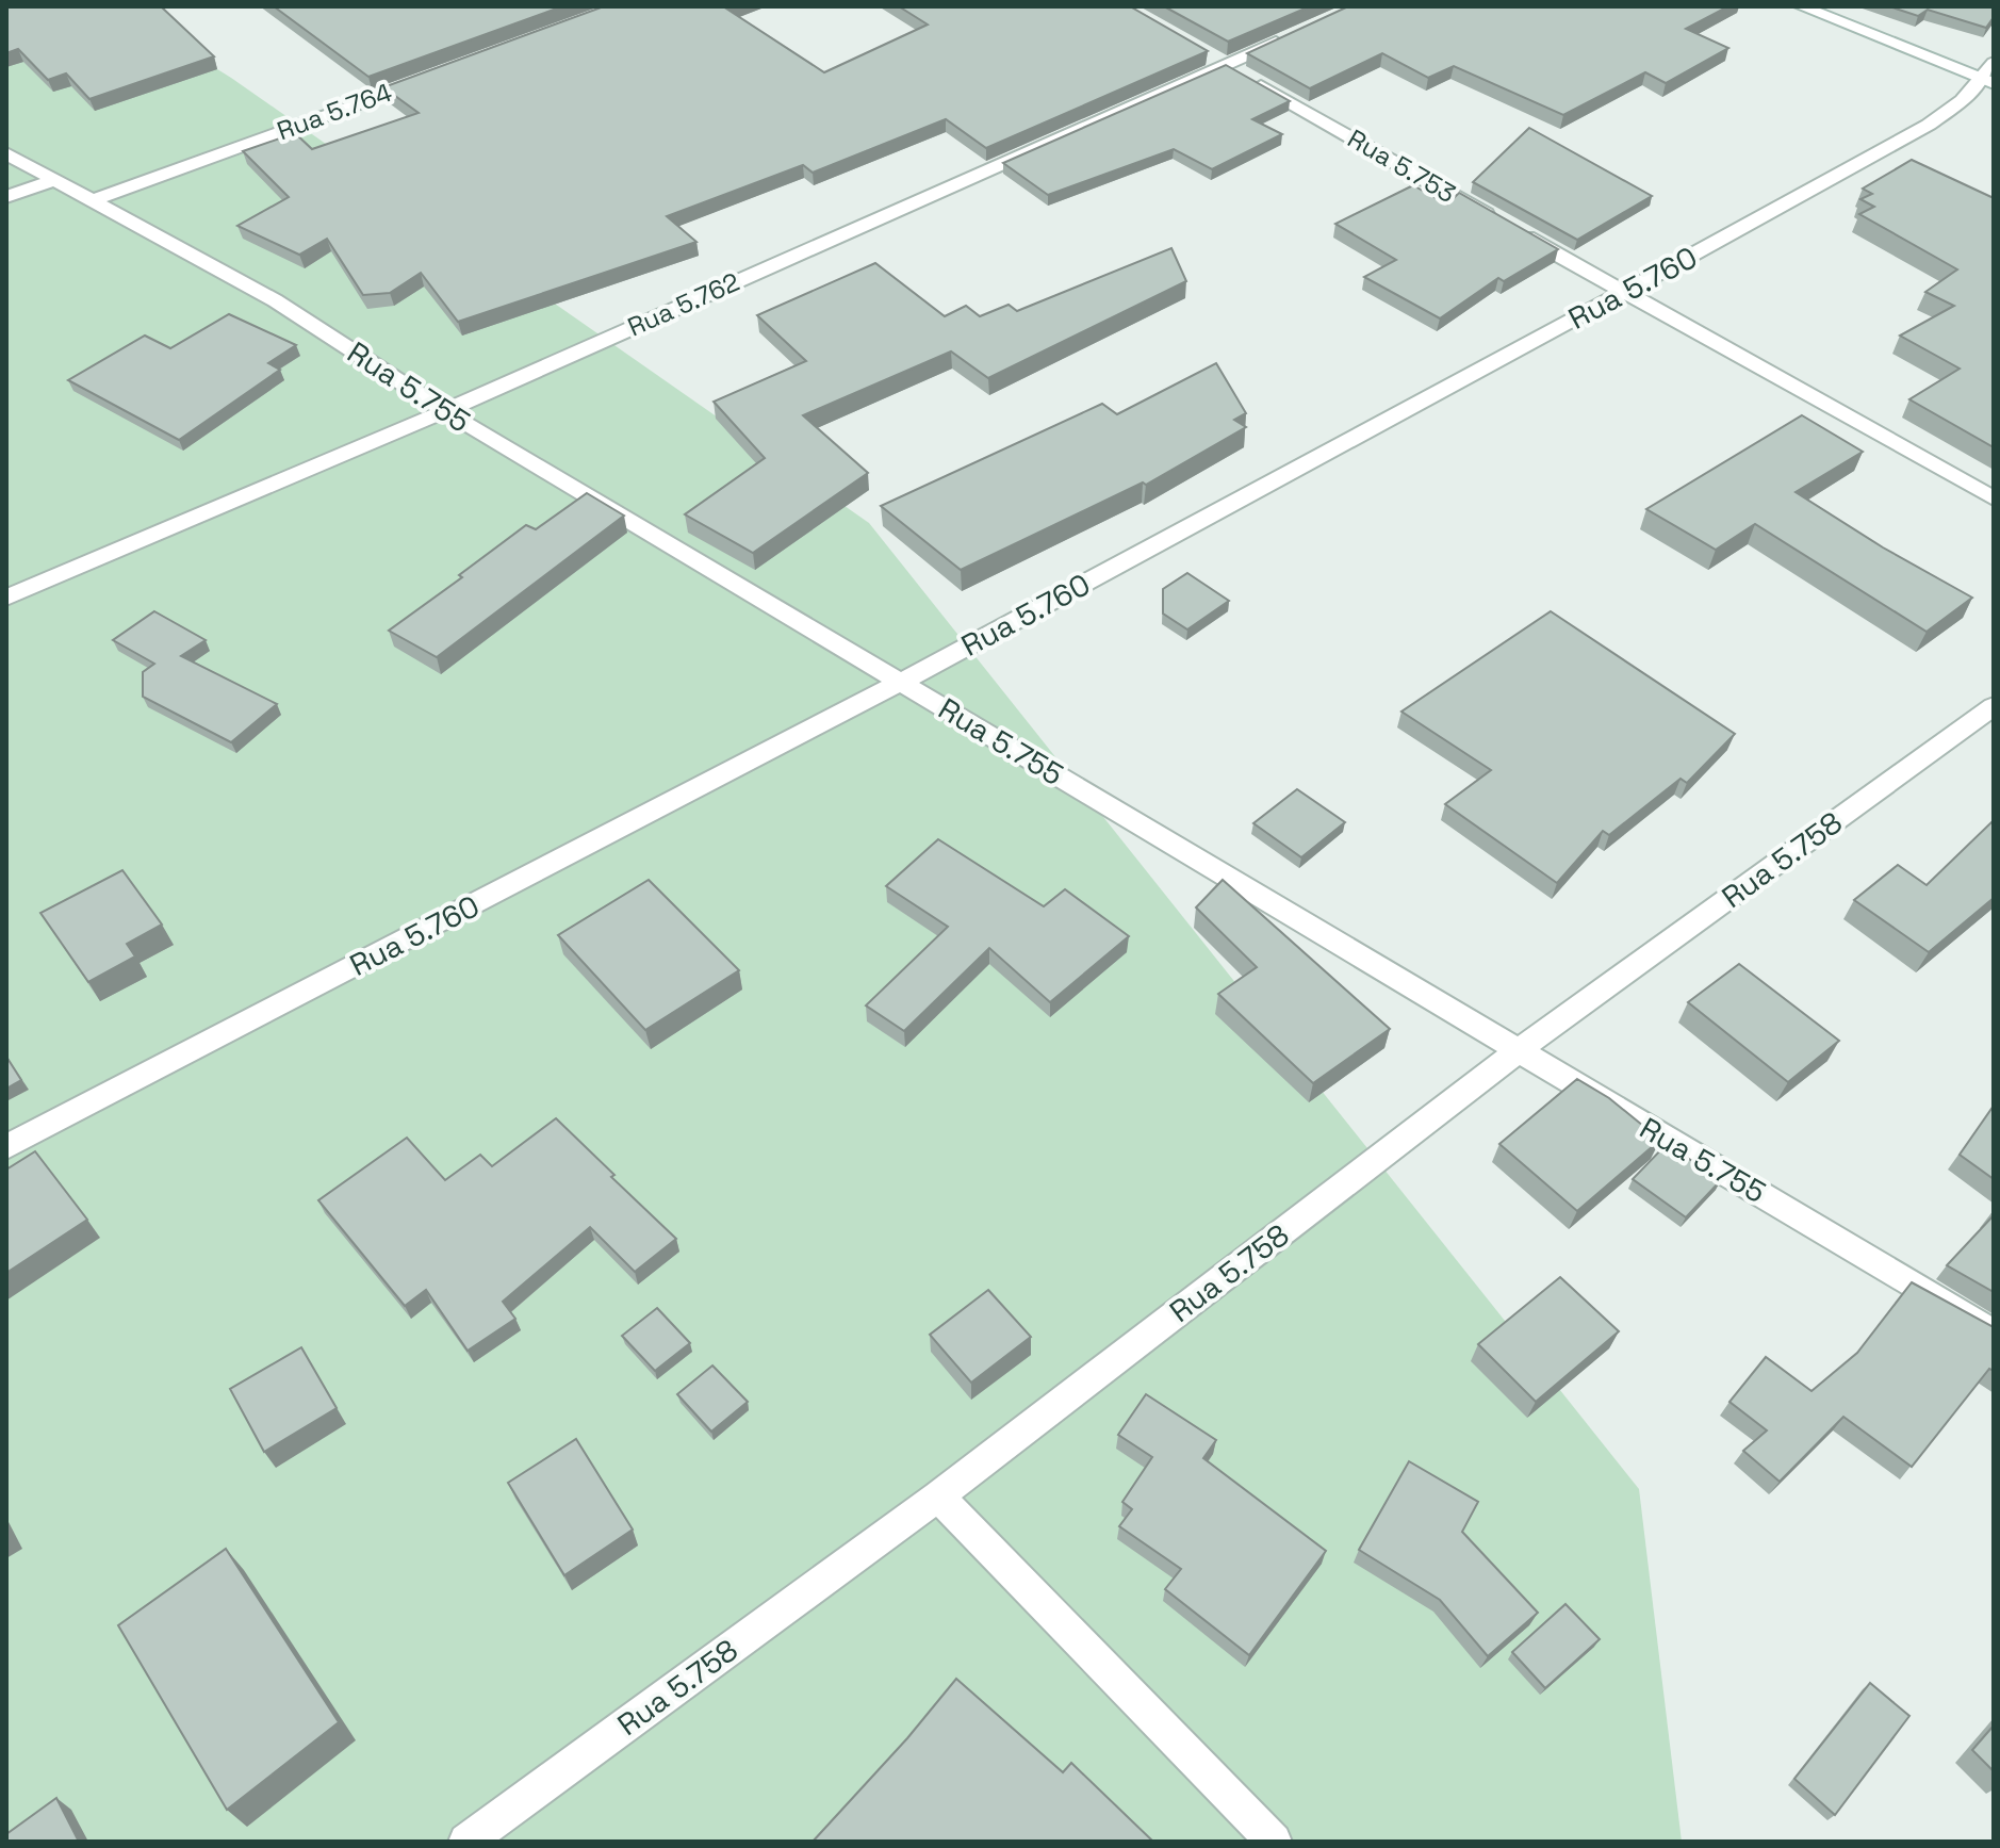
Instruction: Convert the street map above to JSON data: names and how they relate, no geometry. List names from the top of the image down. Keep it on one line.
{"streets":{"street":["Rua 5.764","Rua 5.753","Rua 5.760","Rua 5.762","Rua 5.755","Rua 5.758"]},"crossings":[["Rua 5.764","Rua 5.755"],["Rua 5.753","Rua 5.760"],["Rua 5.753","Rua 5.762"],["Rua 5.760","Rua 5.755"],["Rua 5.762","Rua 5.755"],["Rua 5.755","Rua 5.758"]]}
